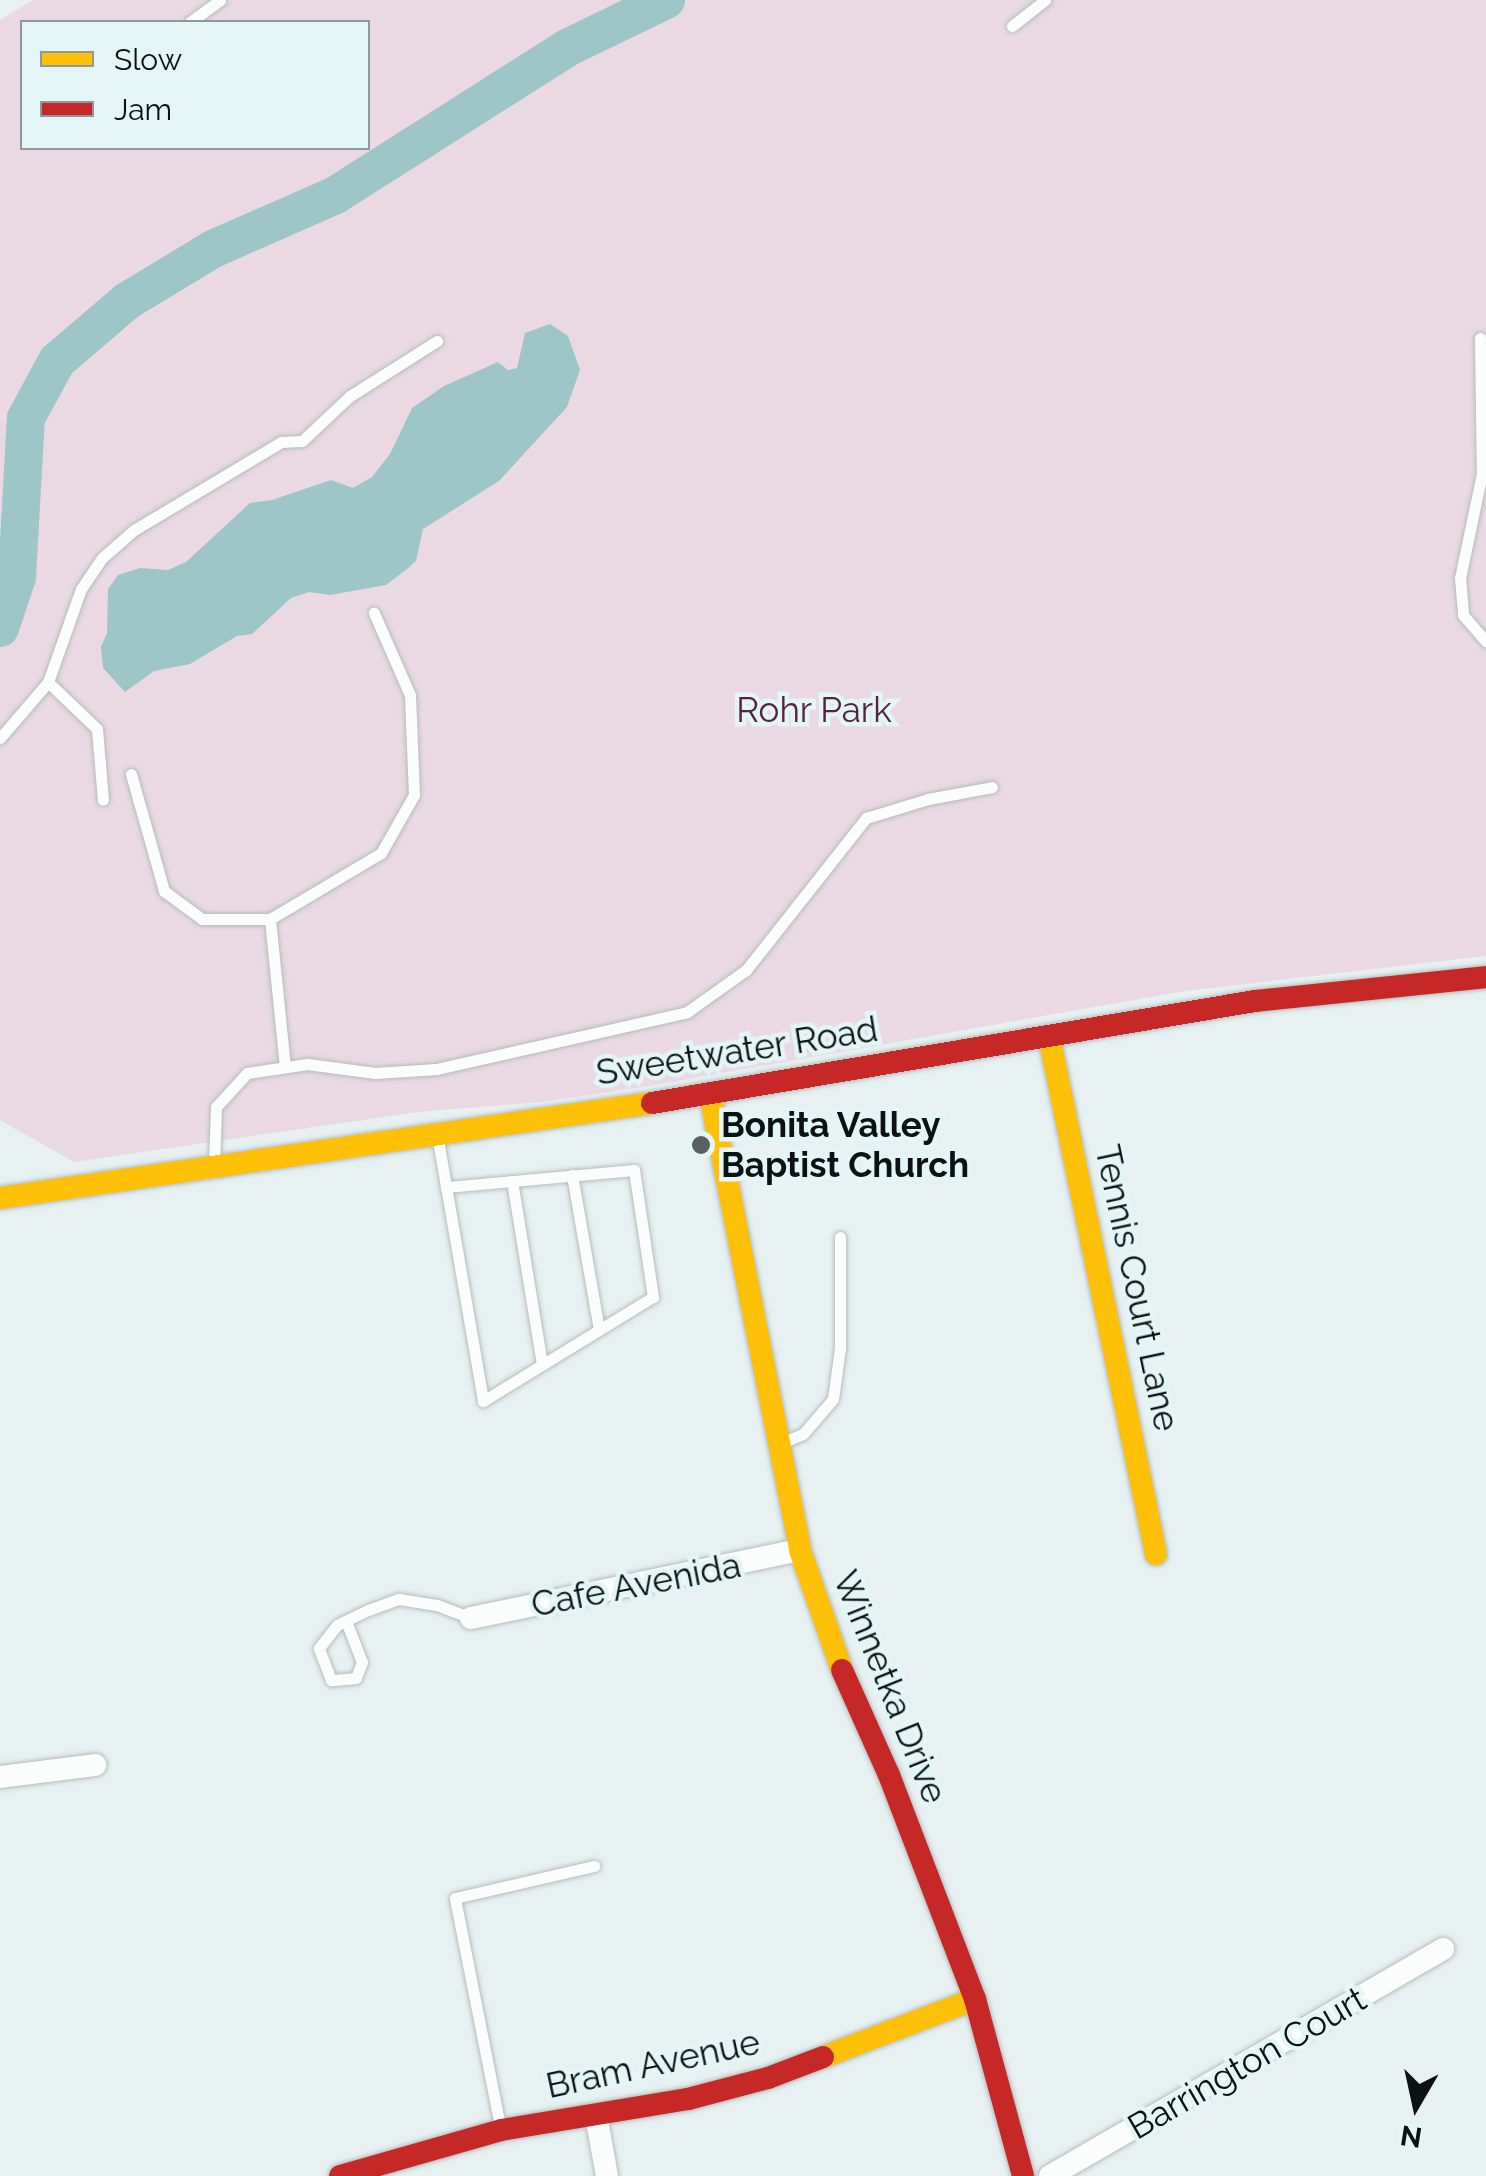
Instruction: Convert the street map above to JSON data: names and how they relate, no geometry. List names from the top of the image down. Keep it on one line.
{"streets":{"street":["Sweetwater Road","Tennis Court Lane","Cafe Avenida","Winnetka Drive","Barrington Court","Bram Avenue"]},"crossings":[["Sweetwater Road","Tennis Court Lane"],["Sweetwater Road","Winnetka Drive"],["Cafe Avenida","Winnetka Drive"],["Winnetka Drive","Bram Avenue"]],"parks":["Rohr Park"],"places":["Bonita Valley Baptist Church"],"legend":["Slow","Jam"],"north":"bottom"}
